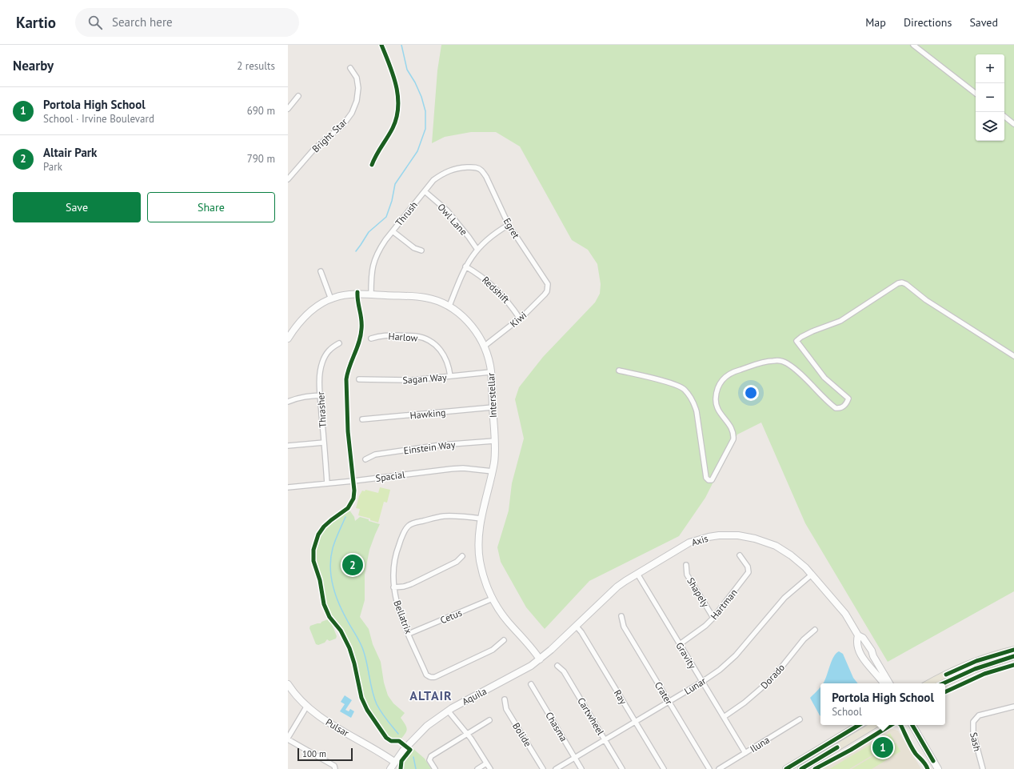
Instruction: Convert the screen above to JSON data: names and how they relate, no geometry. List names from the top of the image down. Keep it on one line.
{"streets":{"street":["Bright Star","Thrush","Owl Lane","Egret","Redshift","Kiwi","Harlow","Sagan Way","Interstellar","Thrasher","Hawking","Einstein Way","Spacial","Axis","Shapely","Hartman","Cetus","Bellatrix","Gravity","Dorado","Lunar","Crater","Aquila","Ray","Cartwheel","Chasma","Pulsar","Bolide","Sash","Iluna"]},"crossings":[["Thrush","Owl Lane"],["Thrush","Egret"],["Thrush","Interstellar"],["Egret","Kiwi"],["Redshift","Kiwi"],["Kiwi","Interstellar"],["Harlow","Sagan Way"],["Sagan Way","Interstellar"],["Interstellar","Hawking"],["Interstellar","Einstein Way"],["Interstellar","Spacial"],["Interstellar","Axis"],["Interstellar","Cetus"],["Interstellar","Bellatrix"],["Interstellar","Aquila"],["Thrasher","Spacial"],["Axis","Gravity"],["Axis","Lunar"],["Axis","Aquila"],["Axis","Ray"],["Shapely","Hartman"],["Hartman","Gravity"],["Cetus","Bellatrix"],["Gravity","Dorado"],["Gravity","Lunar"],["Gravity","Iluna"],["Lunar","Crater"],["Lunar","Ray"],["Lunar","Cartwheel"],["Lunar","Chasma"],["Aquila","Pulsar"]],"districts":["ALTAIR"],"scale_bar":"100 m","page":{"header":"Kartio","search":"Search here","nav":["Map","Directions","Saved"],"heading":["Nearby","2 results"],"map_buttons":["+","−"],"list":[{"mark":"1","name":"Portola High School","note":"School · Irvine Boulevard","value":"690 m"},{"mark":"2","name":"Altair Park","note":"Park","value":"790 m"}],"buttons":["Save","Share"],"pins":["2","1"],"popup":["Portola High School","School"],"scale":"100 m"}}
